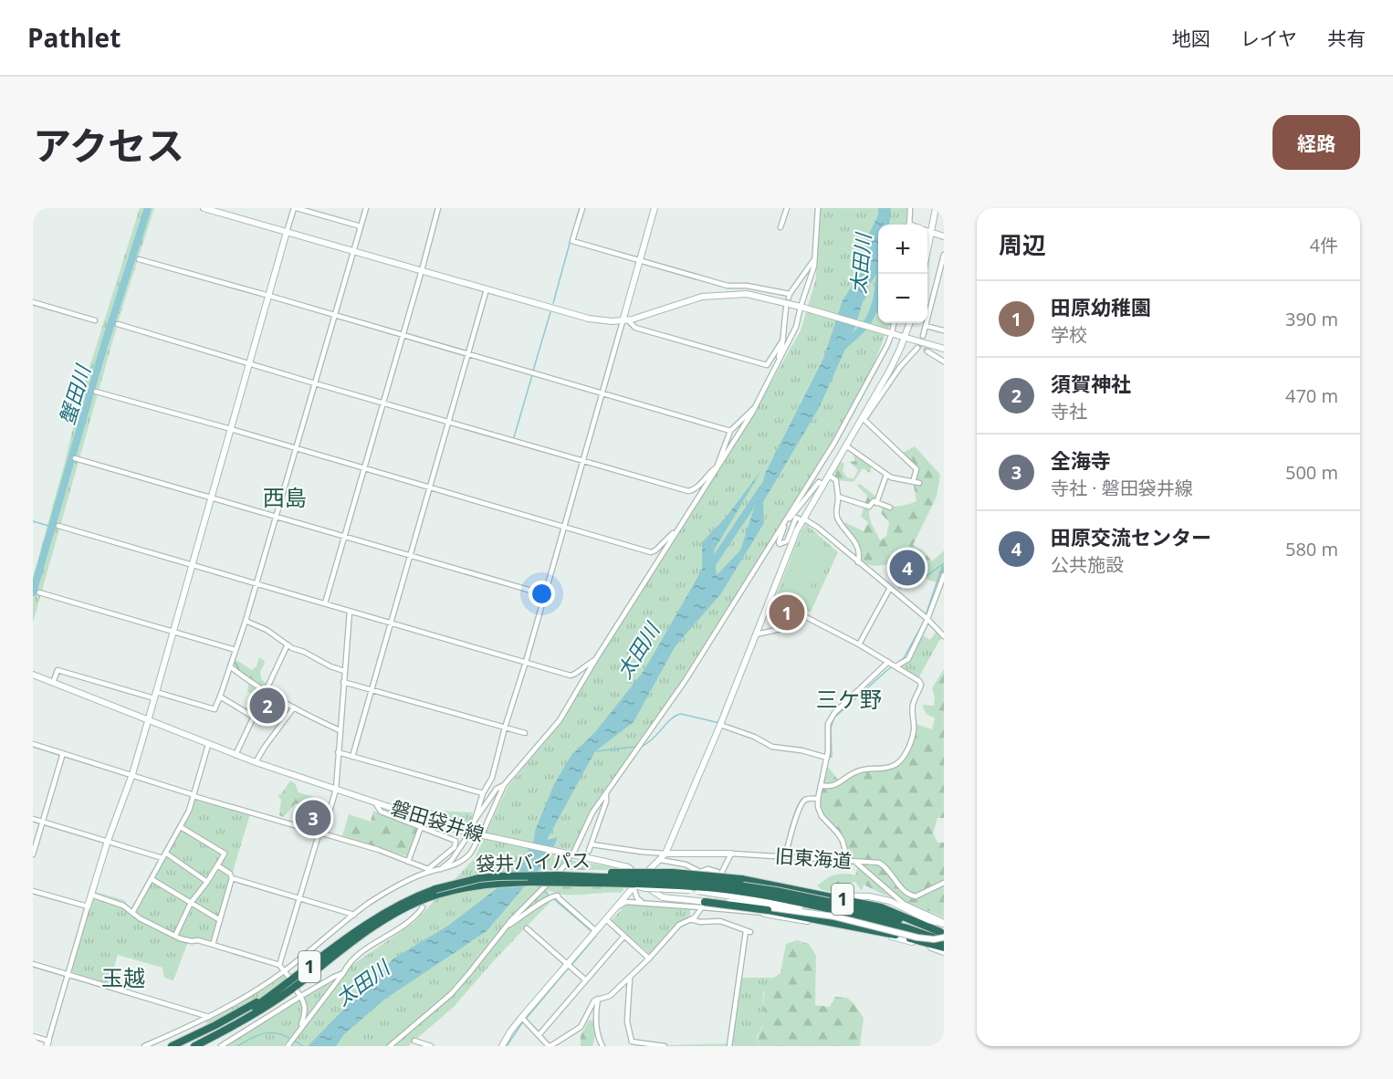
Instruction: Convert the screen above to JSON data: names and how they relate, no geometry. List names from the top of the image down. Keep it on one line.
{"streets":{"highway":["袋井バイパス","1"],"street":["磐田袋井線","旧東海道"]},"crossings":[["袋井バイパス","1"]],"districts":["西島","三ケ野","玉越"],"water":["太田川","蟹田川"],"page":{"header":"Pathlet","nav":["地図","レイヤ","共有"],"title":"アクセス","buttons":"経路","heading":["周辺","4件"],"map_buttons":["+","−"],"list":[{"mark":"1","name":"田原幼稚園","note":"学校","value":"390 m"},{"mark":"2","name":"須賀神社","note":"寺社","value":"470 m"},{"mark":"3","name":"全海寺","note":"寺社 · 磐田袋井線","value":"500 m"},{"mark":"4","name":"田原交流センター","note":"公共施設","value":"580 m"}],"pins":["4","1","2","3"]}}
